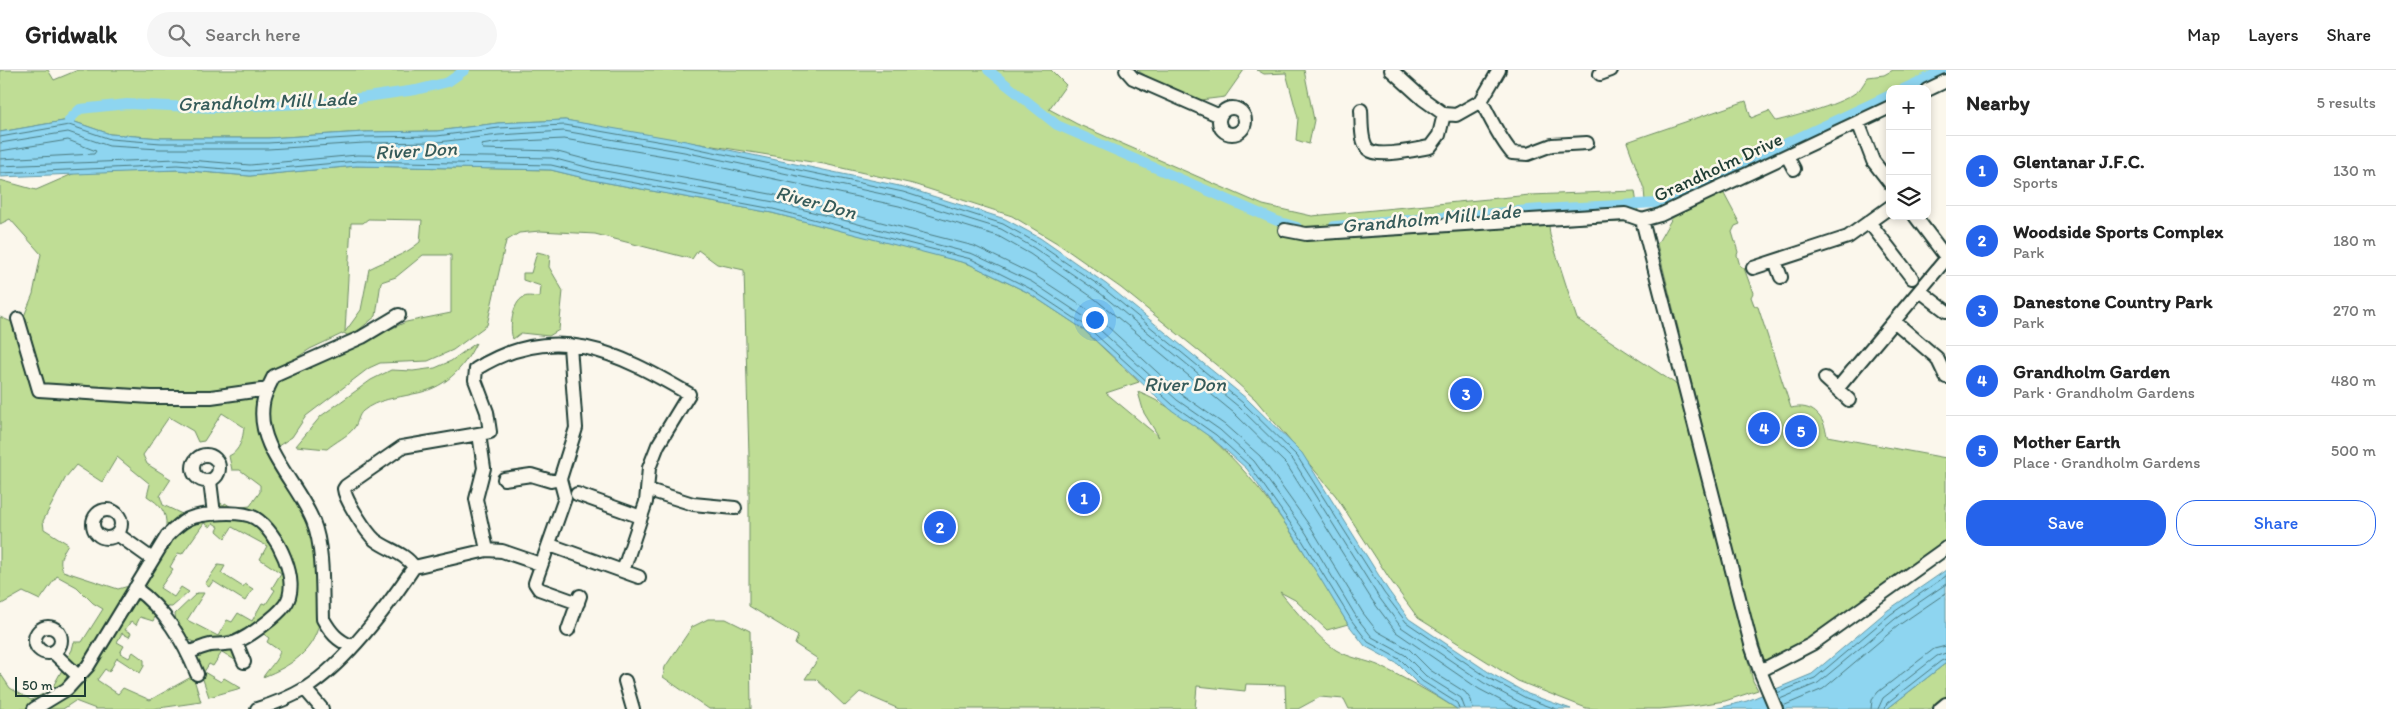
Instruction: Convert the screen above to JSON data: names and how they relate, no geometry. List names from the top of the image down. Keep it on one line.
{"streets":{"street":["Grandholm Drive"]},"water":["Grandholm Mill Lade","River Don"],"scale_bar":"50 m","page":{"header":"Gridwalk","search":"Search here","nav":["Map","Layers","Share"],"heading":["Nearby","5 results"],"map_buttons":["+","−"],"list":[{"mark":"1","name":"Glentanar J.F.C.","note":"Sports","value":"130 m"},{"mark":"2","name":"Woodside Sports Complex","note":"Park","value":"180 m"},{"mark":"3","name":"Danestone Country Park","note":"Park","value":"270 m"},{"mark":"4","name":"Grandholm Garden","note":"Park · Grandholm Gardens","value":"480 m"},{"mark":"5","name":"Mother Earth","note":"Place · Grandholm Gardens","value":"500 m"}],"pins":["3","4","5","1","2"],"buttons":["Save","Share"],"scale":"50 m"}}
